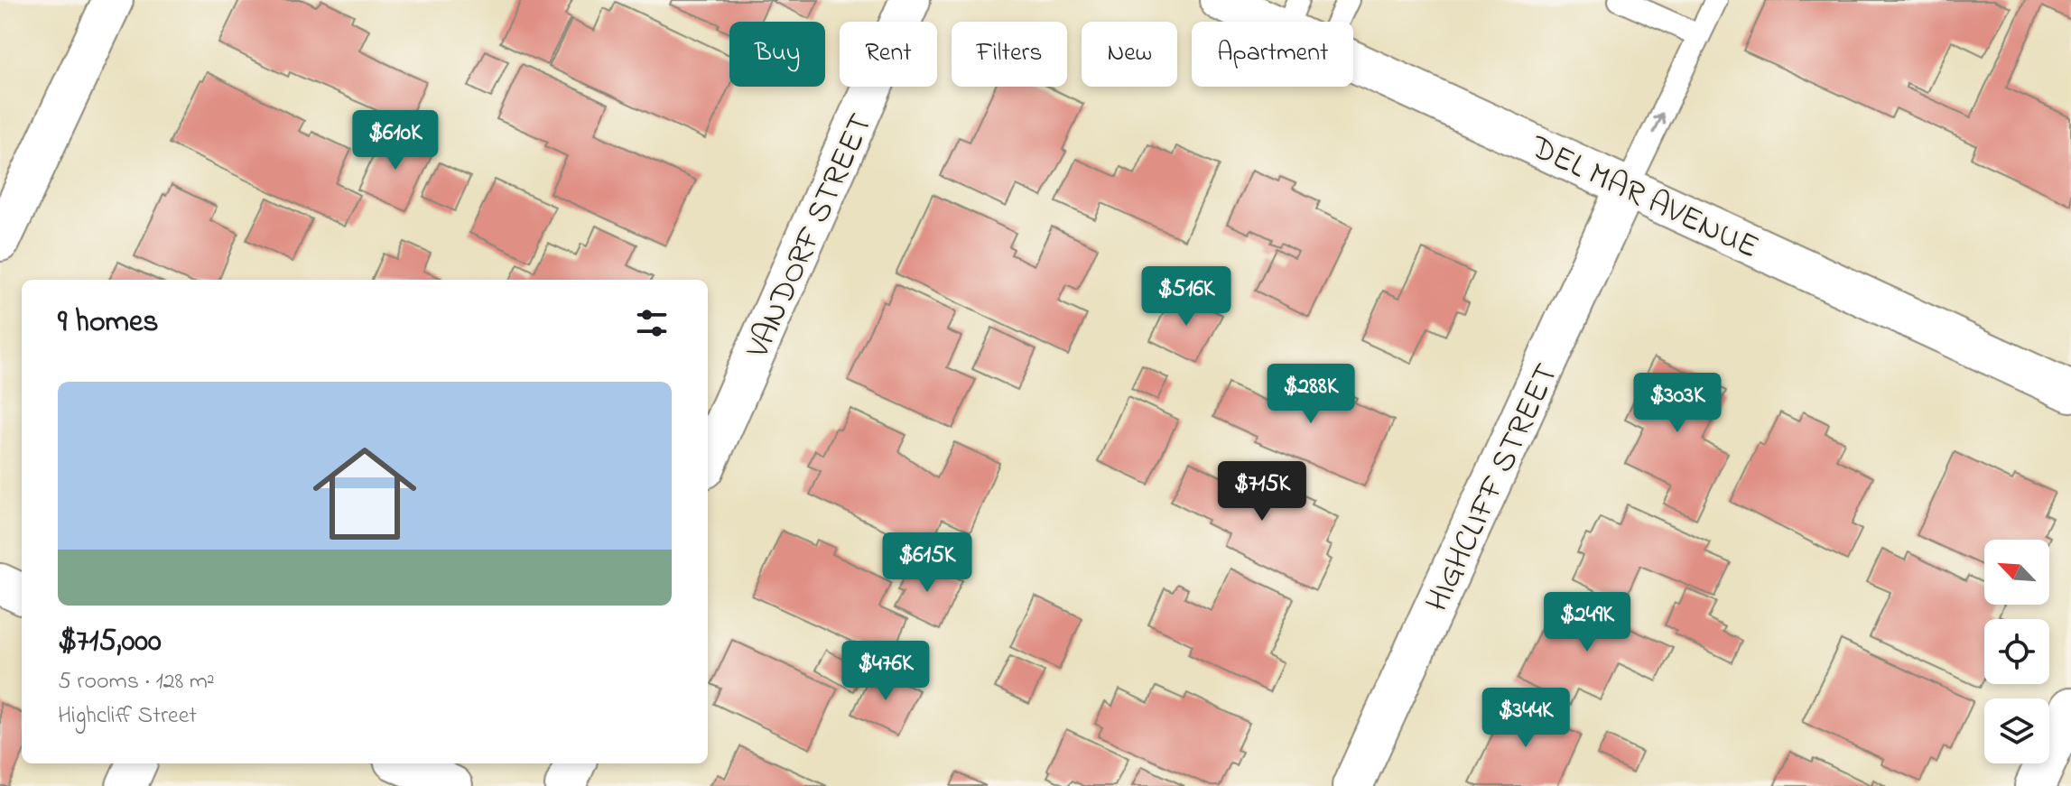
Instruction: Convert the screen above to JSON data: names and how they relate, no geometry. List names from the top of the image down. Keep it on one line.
{"streets":{"street":["DEL MAR AVENUE","VANDORF STREET","HIGHCLIFF STREET"]},"crossings":[["DEL MAR AVENUE","HIGHCLIFF STREET"]],"north":"top left","page":{"chip":["Buy","Rent","Filters","New","Apartment"],"price":["$610K","$516K","$288K","$303K","$715K","$615K","$249K","$476K","$344K"],"heading":"9 homes","list":[{"name":"$715,000","note":"5 rooms · 128 m² · Highcliff Street"}]}}
